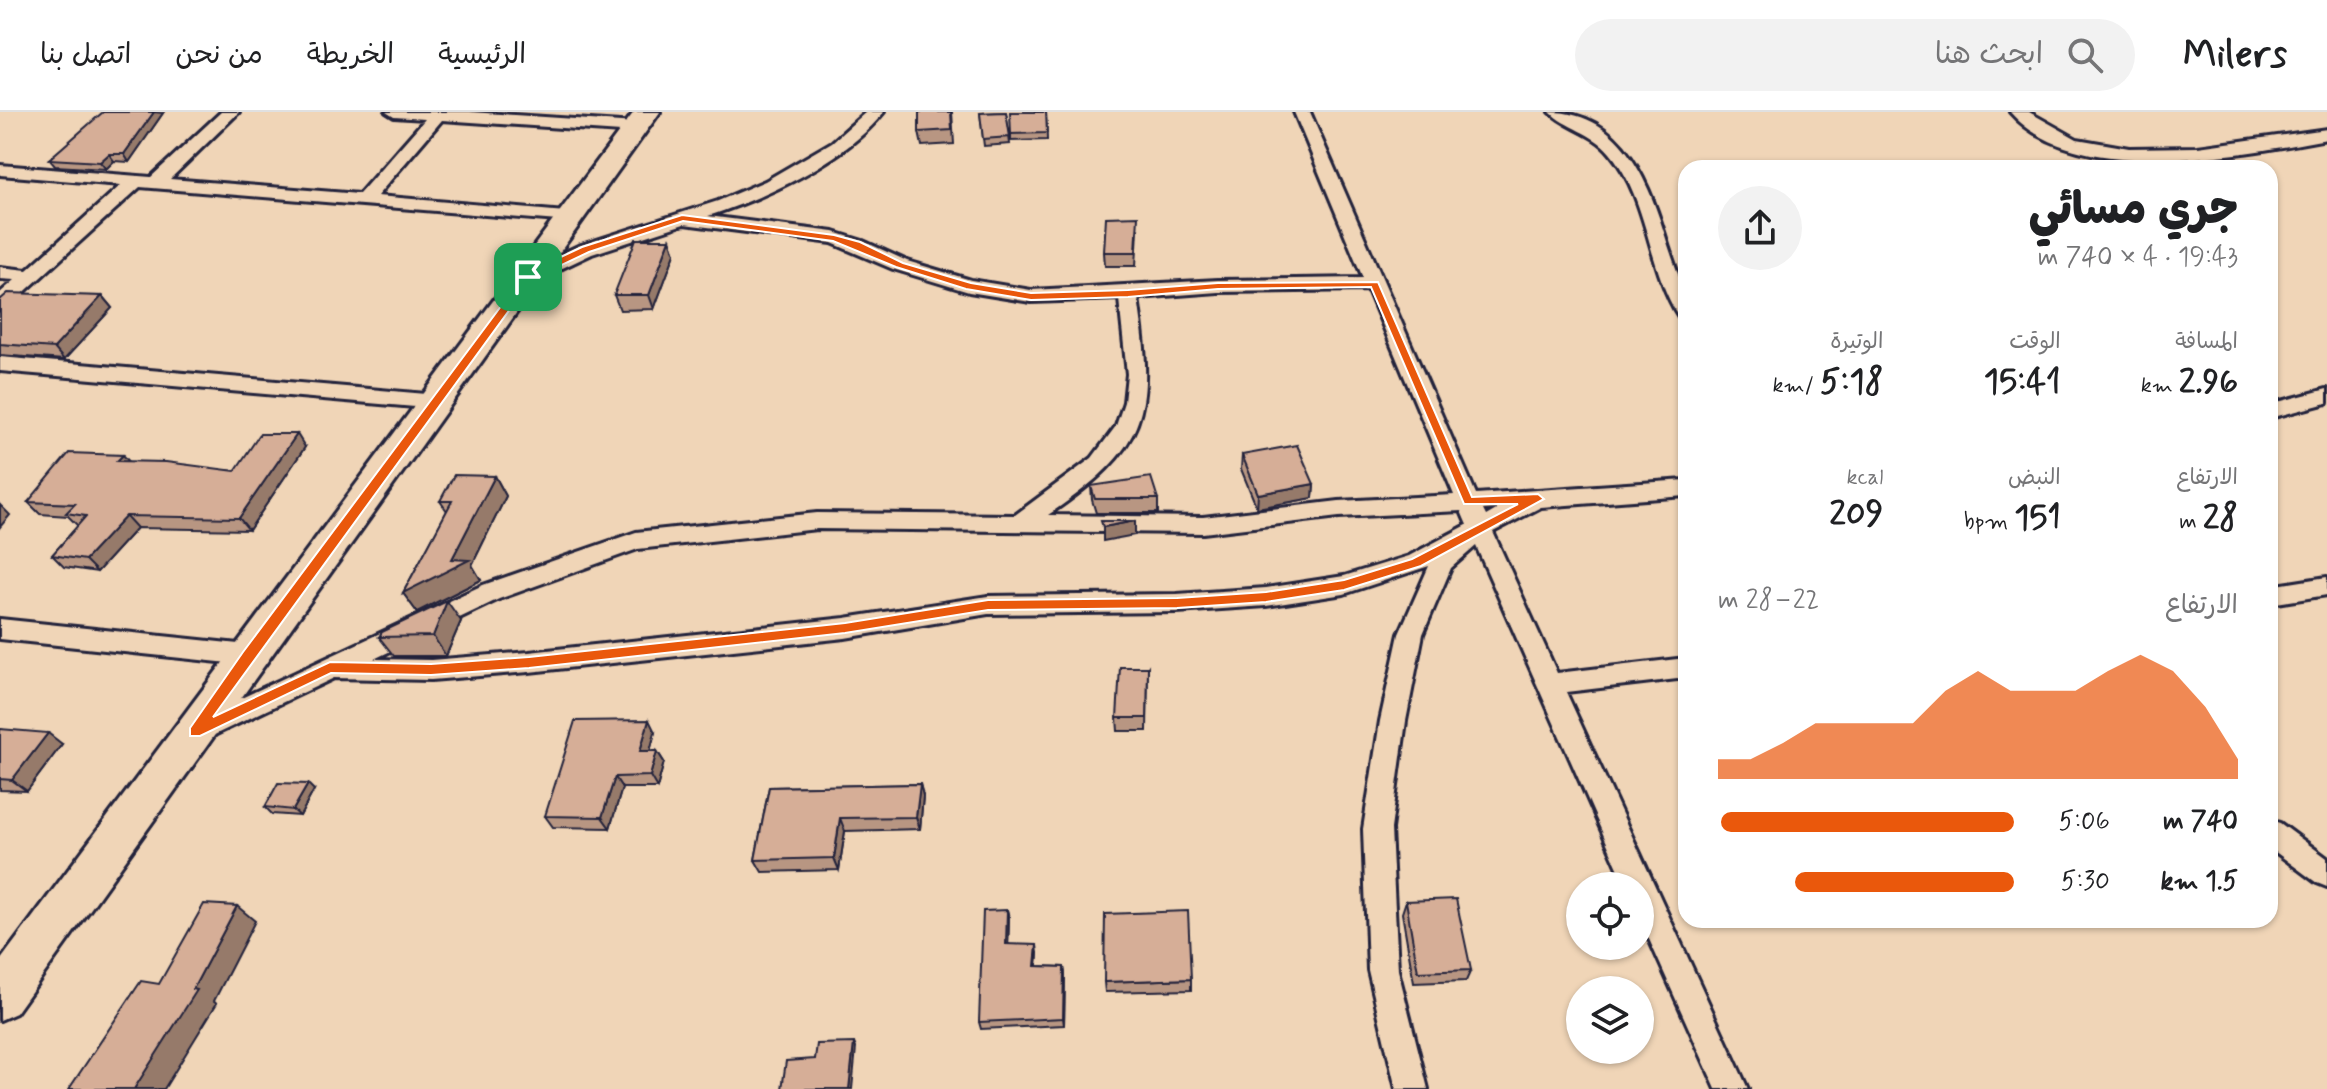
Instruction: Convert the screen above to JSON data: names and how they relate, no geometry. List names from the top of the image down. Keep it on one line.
{"page":{"header":"Milers","search":"ابحث هنا","nav":["الرئيسية","الخريطة","من نحن","اتصل بنا"],"heading":["جري مسائي","19:43 · 4 × 740 m"],"stats":[["المسافة","2.96 km"],["الوقت","15:41"],["الوتيرة","5:18 /km"],["الارتفاع","28 m"],["النبض","151 bpm"],["kcal","209"]],"chart":["الارتفاع","22–28 m"],"list":[{"name":"740 m","note":"5:06"},{"name":"1.5 km","note":"5:30"}]}}
